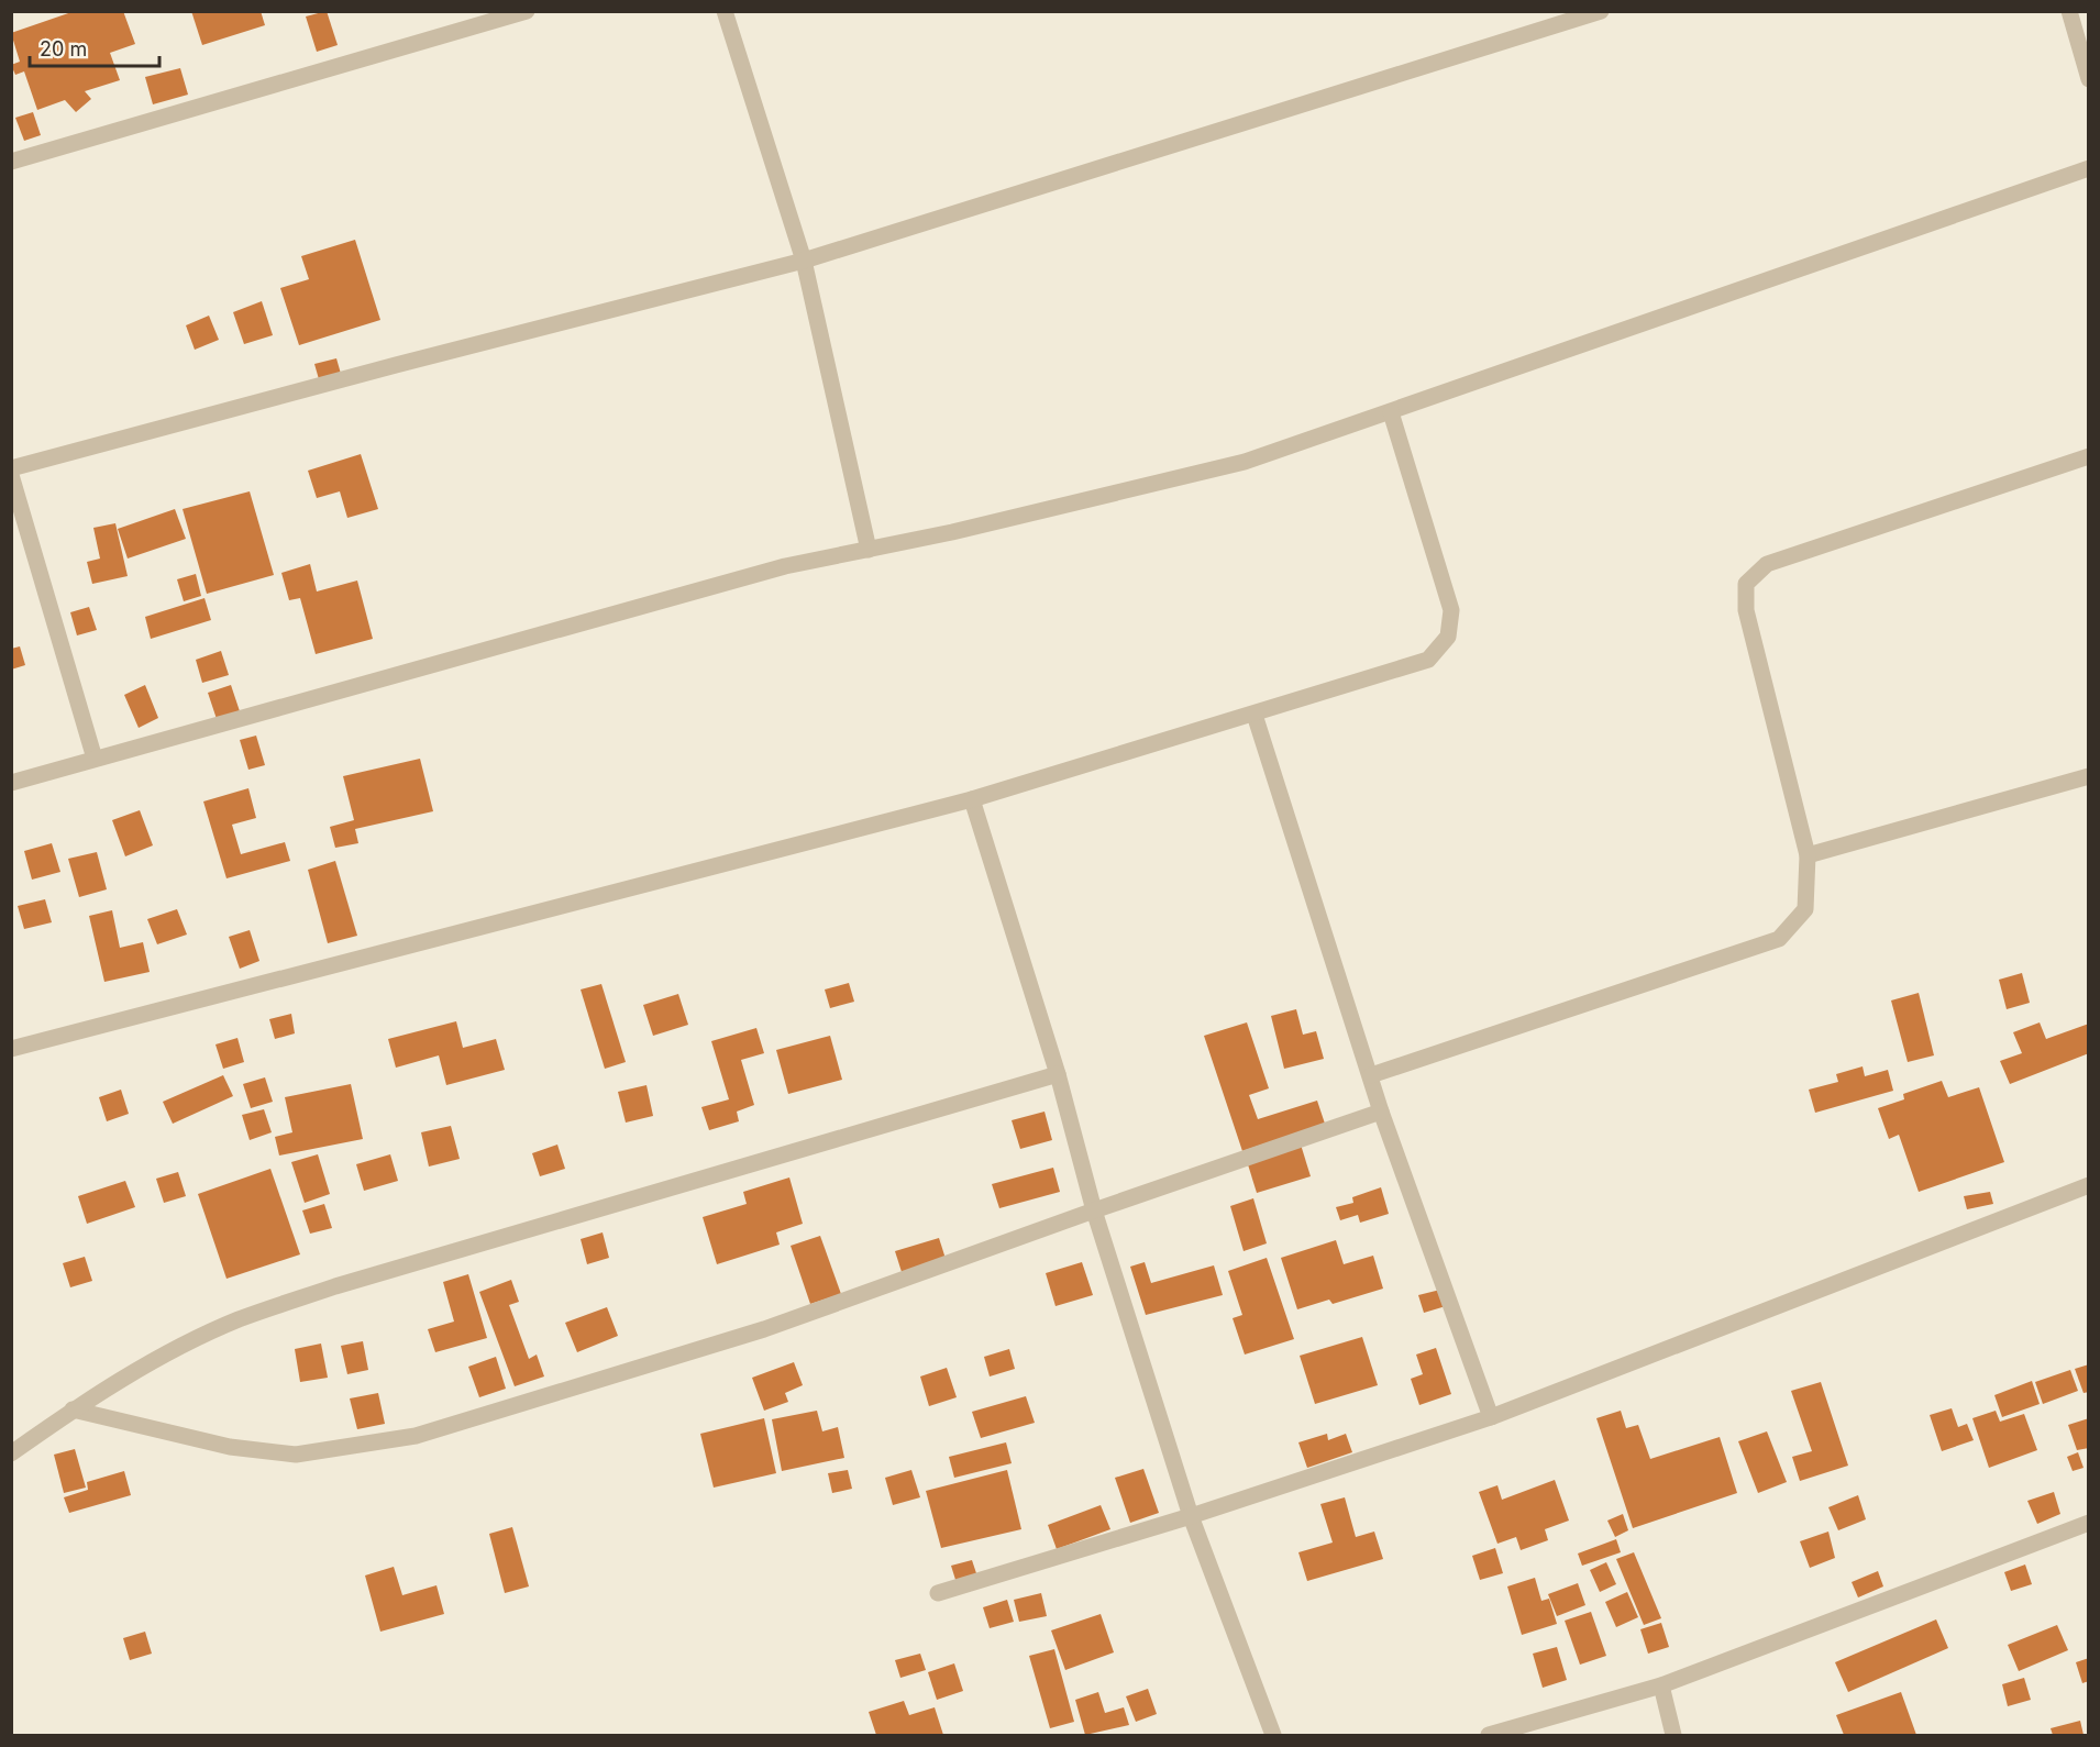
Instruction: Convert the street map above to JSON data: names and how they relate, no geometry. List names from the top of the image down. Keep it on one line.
{"scale_bar":"20 m"}
